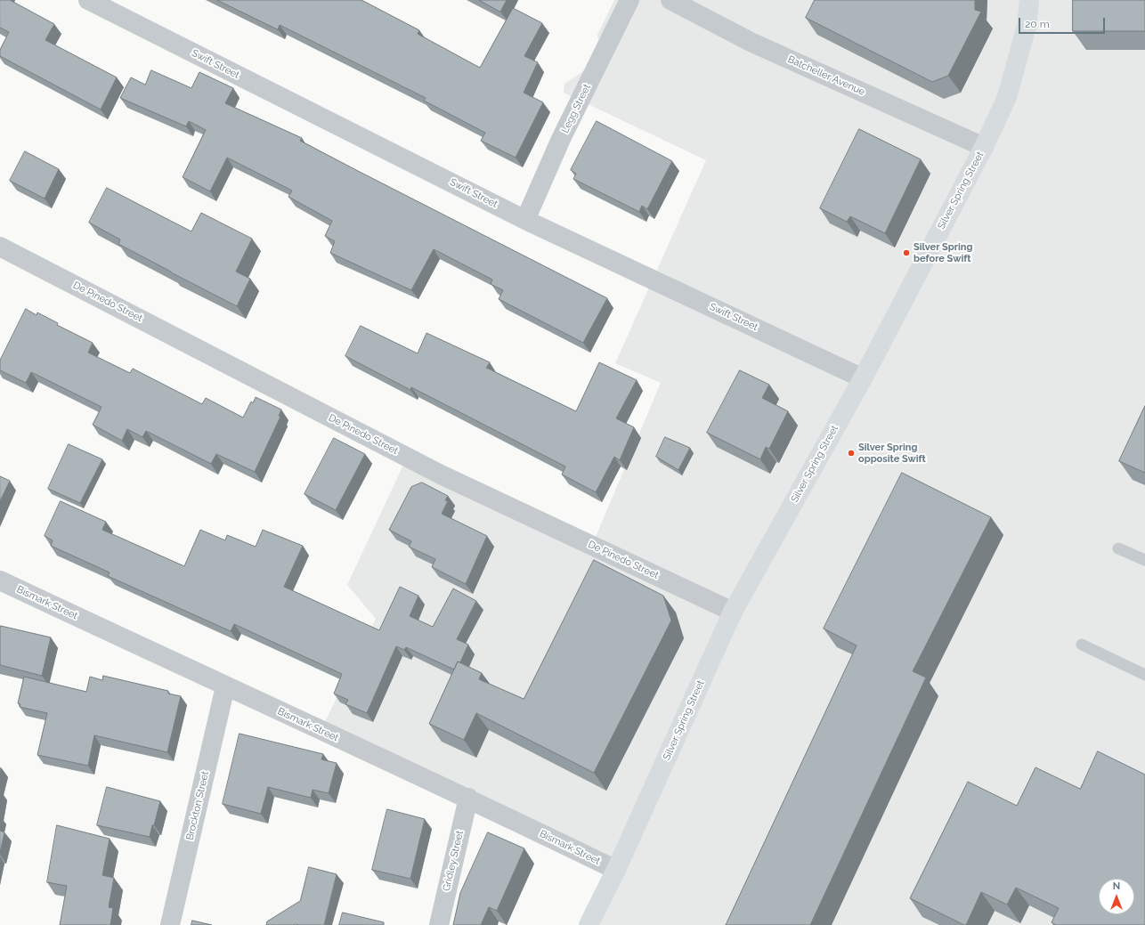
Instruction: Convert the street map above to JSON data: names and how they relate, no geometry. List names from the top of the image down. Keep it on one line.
{"streets":{"main road":["Silver Spring Street"],"street":["Swift Street","Batcheller Avenue","Legg Street","De Pinedo Street","Bismark Street","Brockton Street","Gridley Street"]},"crossings":[["Swift Street","Legg Street"],["Swift Street","Silver Spring Street"],["Batcheller Avenue","Silver Spring Street"],["Silver Spring Street","De Pinedo Street"],["Silver Spring Street","Bismark Street"],["Bismark Street","Brockton Street"],["Bismark Street","Gridley Street"]],"places":["Silver Spring before Swift","Silver Spring opposite Swift"],"scale_bar":"20 m","north":"top"}
